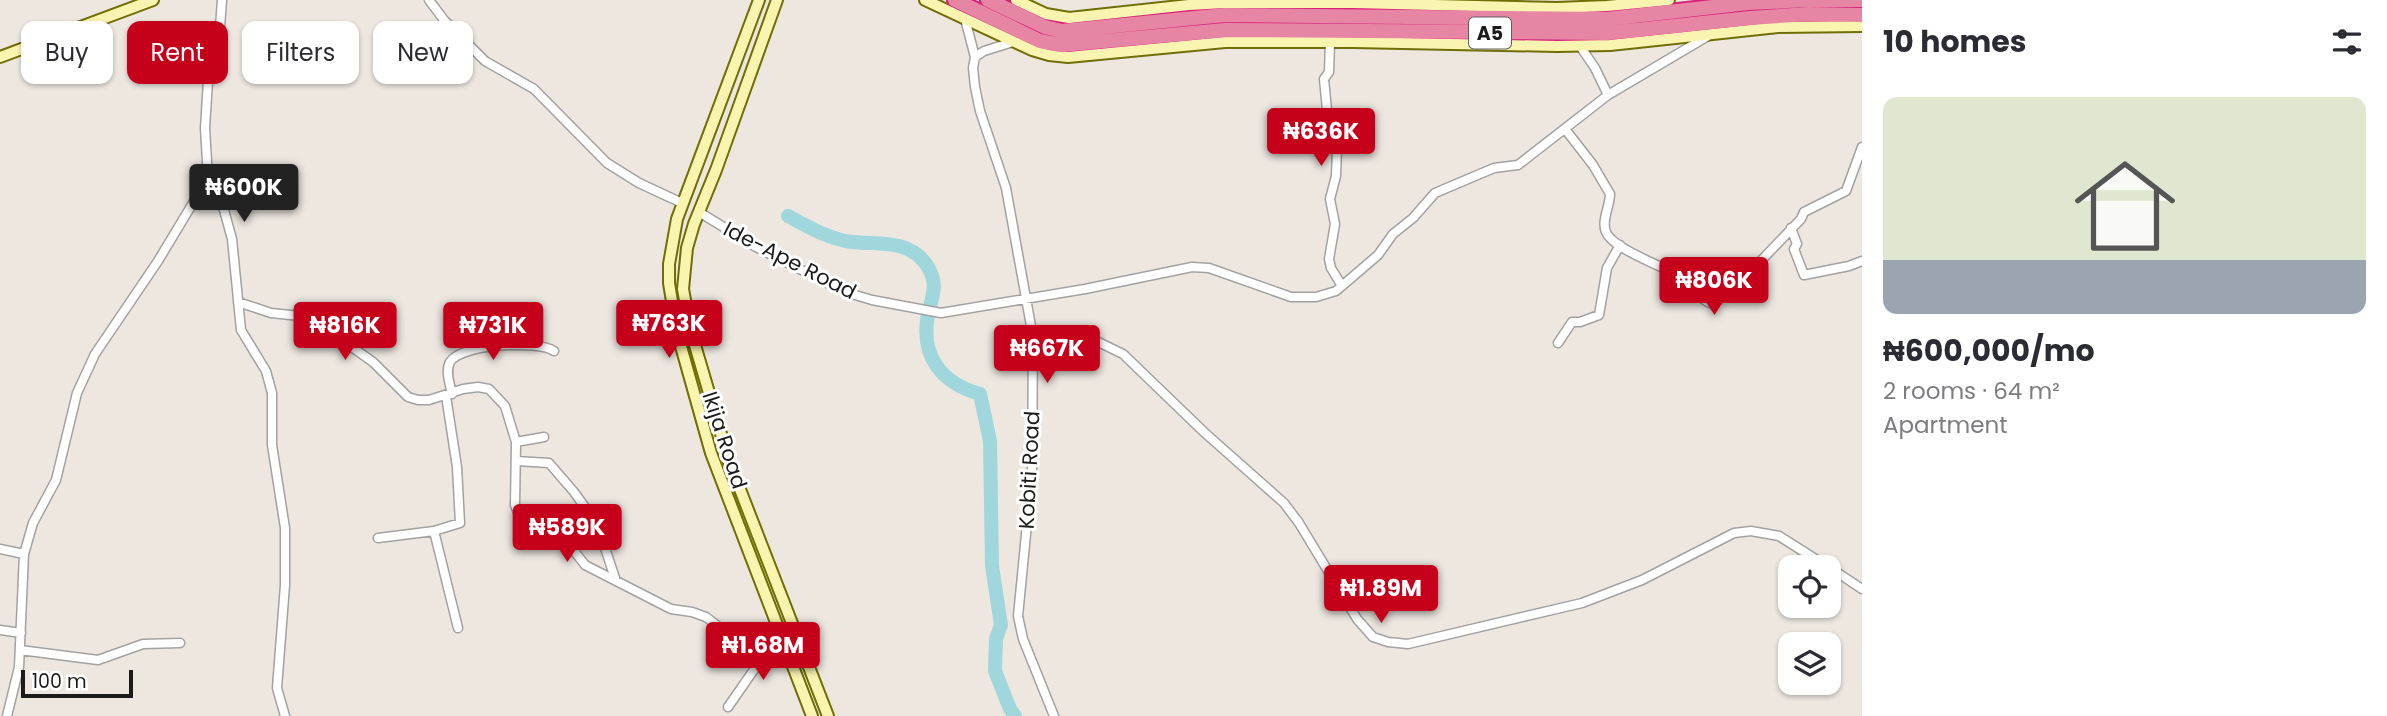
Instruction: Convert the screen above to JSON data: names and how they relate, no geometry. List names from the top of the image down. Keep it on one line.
{"streets":{"highway":["A5"],"street":["Ide-Ape Road","Ikija Road","Kobiti Road"]},"crossings":[["Ide-Ape Road","Ikija Road"],["Ide-Ape Road","Kobiti Road"]],"scale_bar":"100 m","page":{"heading":"10 homes","chip":["Buy","Rent","Filters","New"],"list":[{"name":"₦600,000/mo","note":"2 rooms · 64 m² · Apartment"}],"price":["₦636K","₦600K","₦806K","₦763K","₦816K","₦731K","₦667K","₦589K","₦1.89M","₦1.68M"],"scale":"100 m"}}
